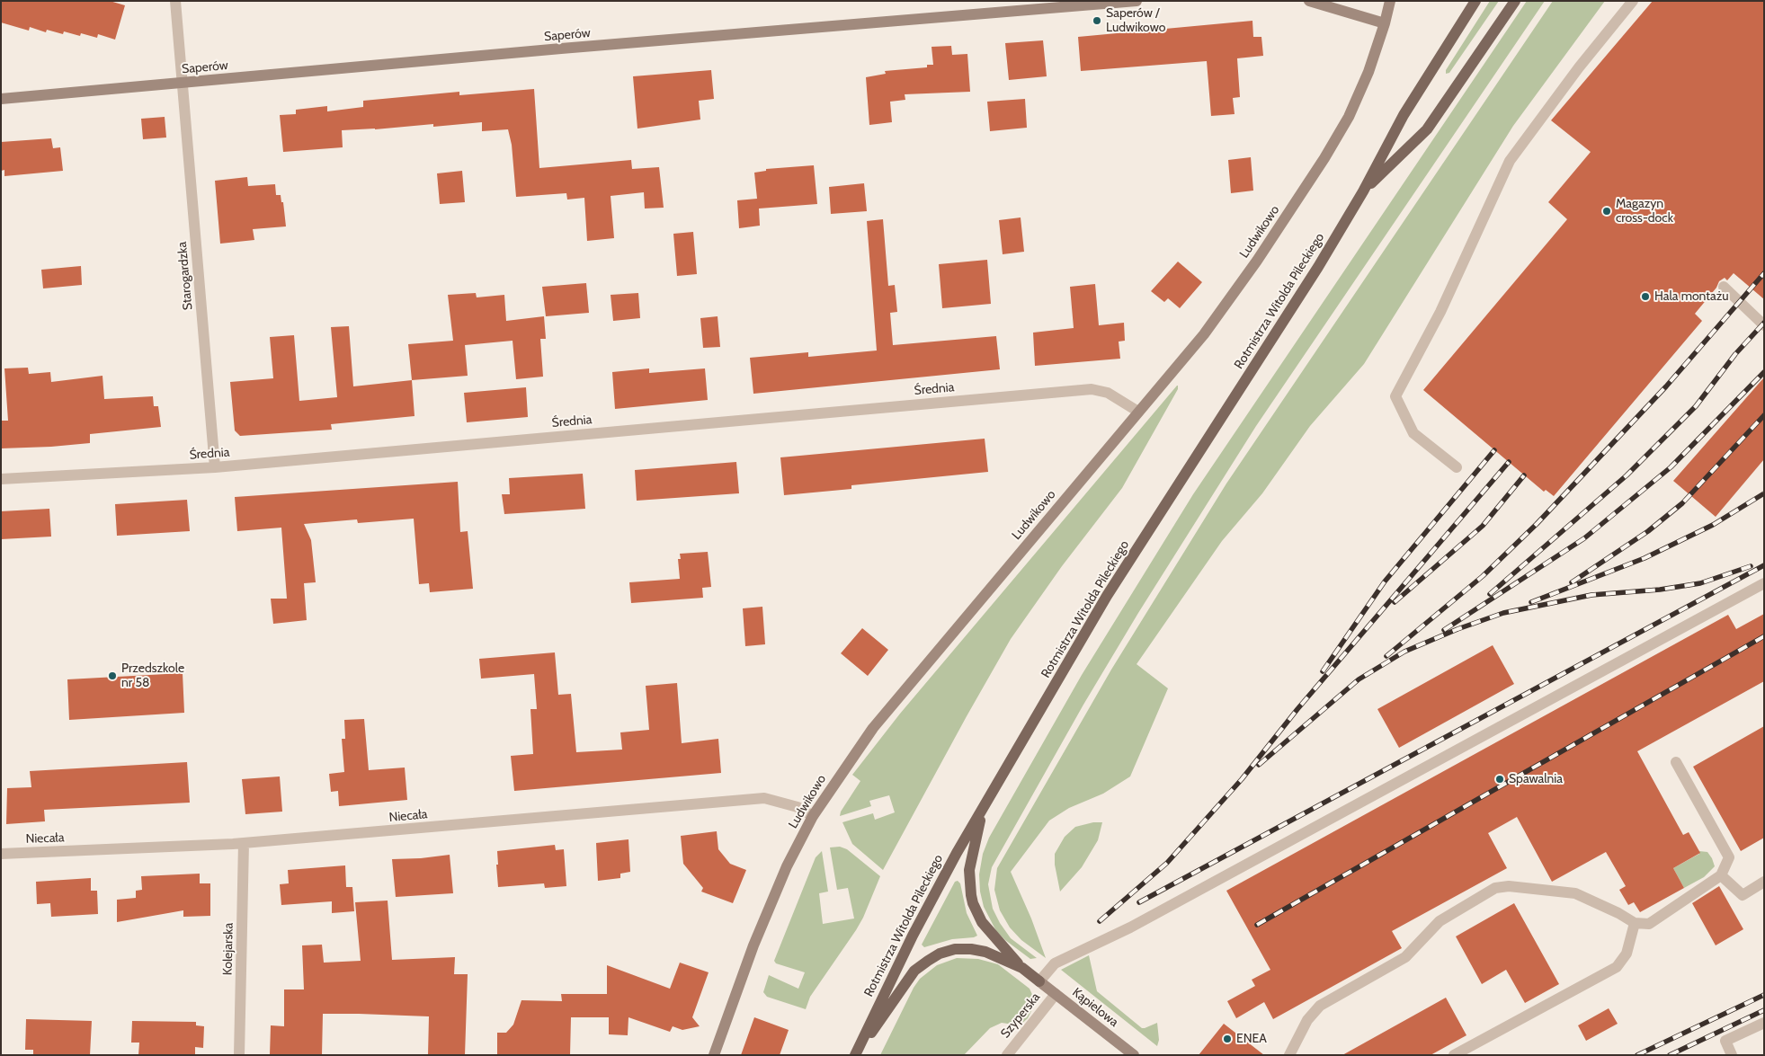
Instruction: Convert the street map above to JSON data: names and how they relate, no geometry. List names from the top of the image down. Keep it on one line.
{"streets":{"main road":["Rotmistrza Witolda Pileckiego"],"street":["Saperów","Ludwikowo","Starogardzka","Średnia","Niecała","Kolejarska","Kąpielowa","Szyperska"]},"crossings":[["Saperów","Starogardzka"],["Ludwikowo","Średnia"],["Ludwikowo","Niecała"],["Starogardzka","Średnia"],["Niecała","Kolejarska"],["Kąpielowa","Szyperska"]],"places":["Saperów / Ludwikowo","Magazyn cross-dock","Hala montażu","Przedszkole nr 58","Spawalnia","ENEA"]}
